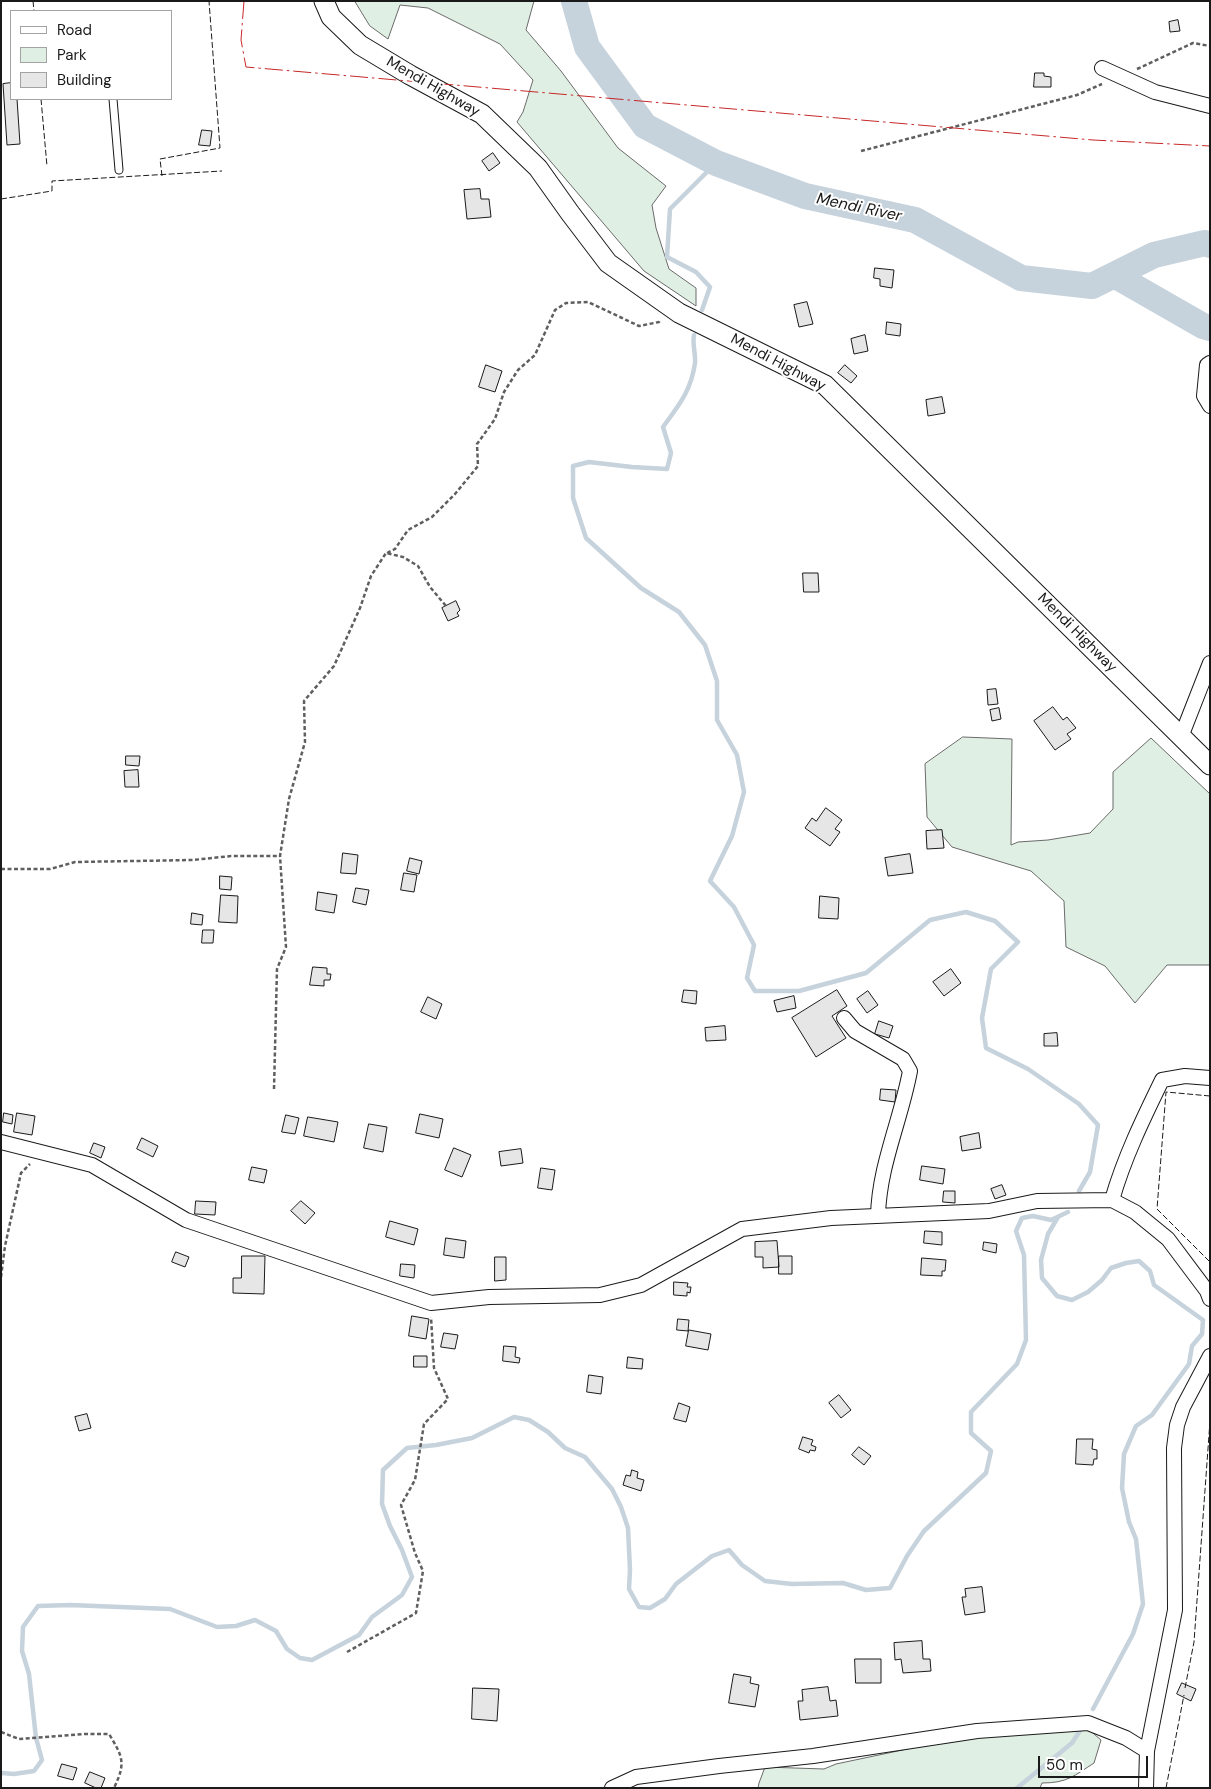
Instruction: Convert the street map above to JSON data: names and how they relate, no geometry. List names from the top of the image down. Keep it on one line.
{"streets":{"main road":["Mendi Highway"]},"water":["Mendi River"],"legend":["Road","Park","Building"],"scale_bar":"50 m"}
